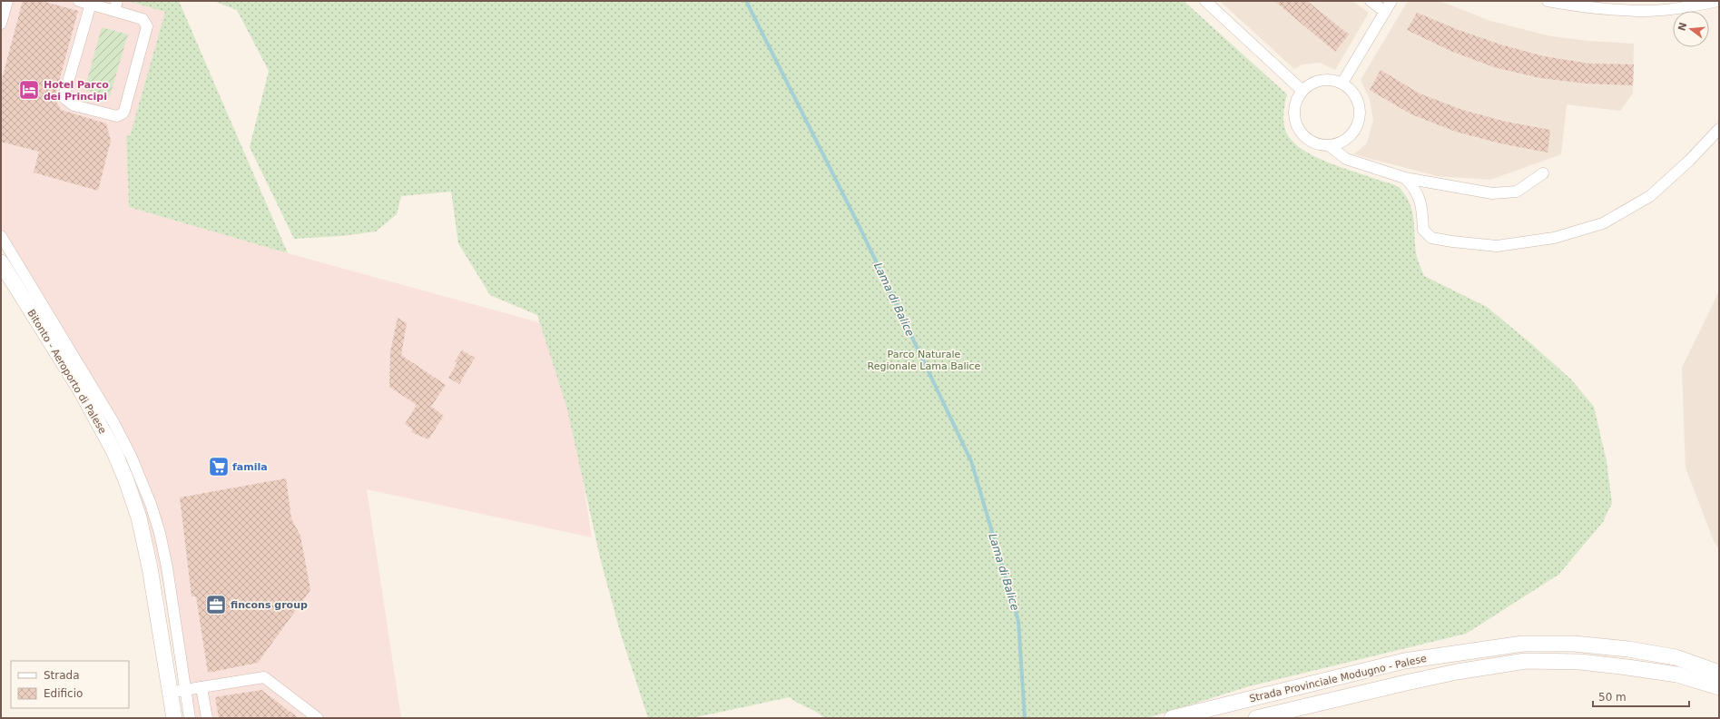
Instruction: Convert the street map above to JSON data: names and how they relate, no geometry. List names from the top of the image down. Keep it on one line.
{"streets":{"main road":["Bitonto - Aeroporto di Palese","Strada Provinciale Modugno - Palese"]},"water":["Lama di Balice"],"parks":["Parco Naturale Regionale Lama Balice"],"places":{"hotel":["Hotel Parco dei Principi"],"supermarket":["famila"],"office":["fincons group"]},"legend":["Strada","Edificio"],"scale_bar":"50 m","north":"left"}
